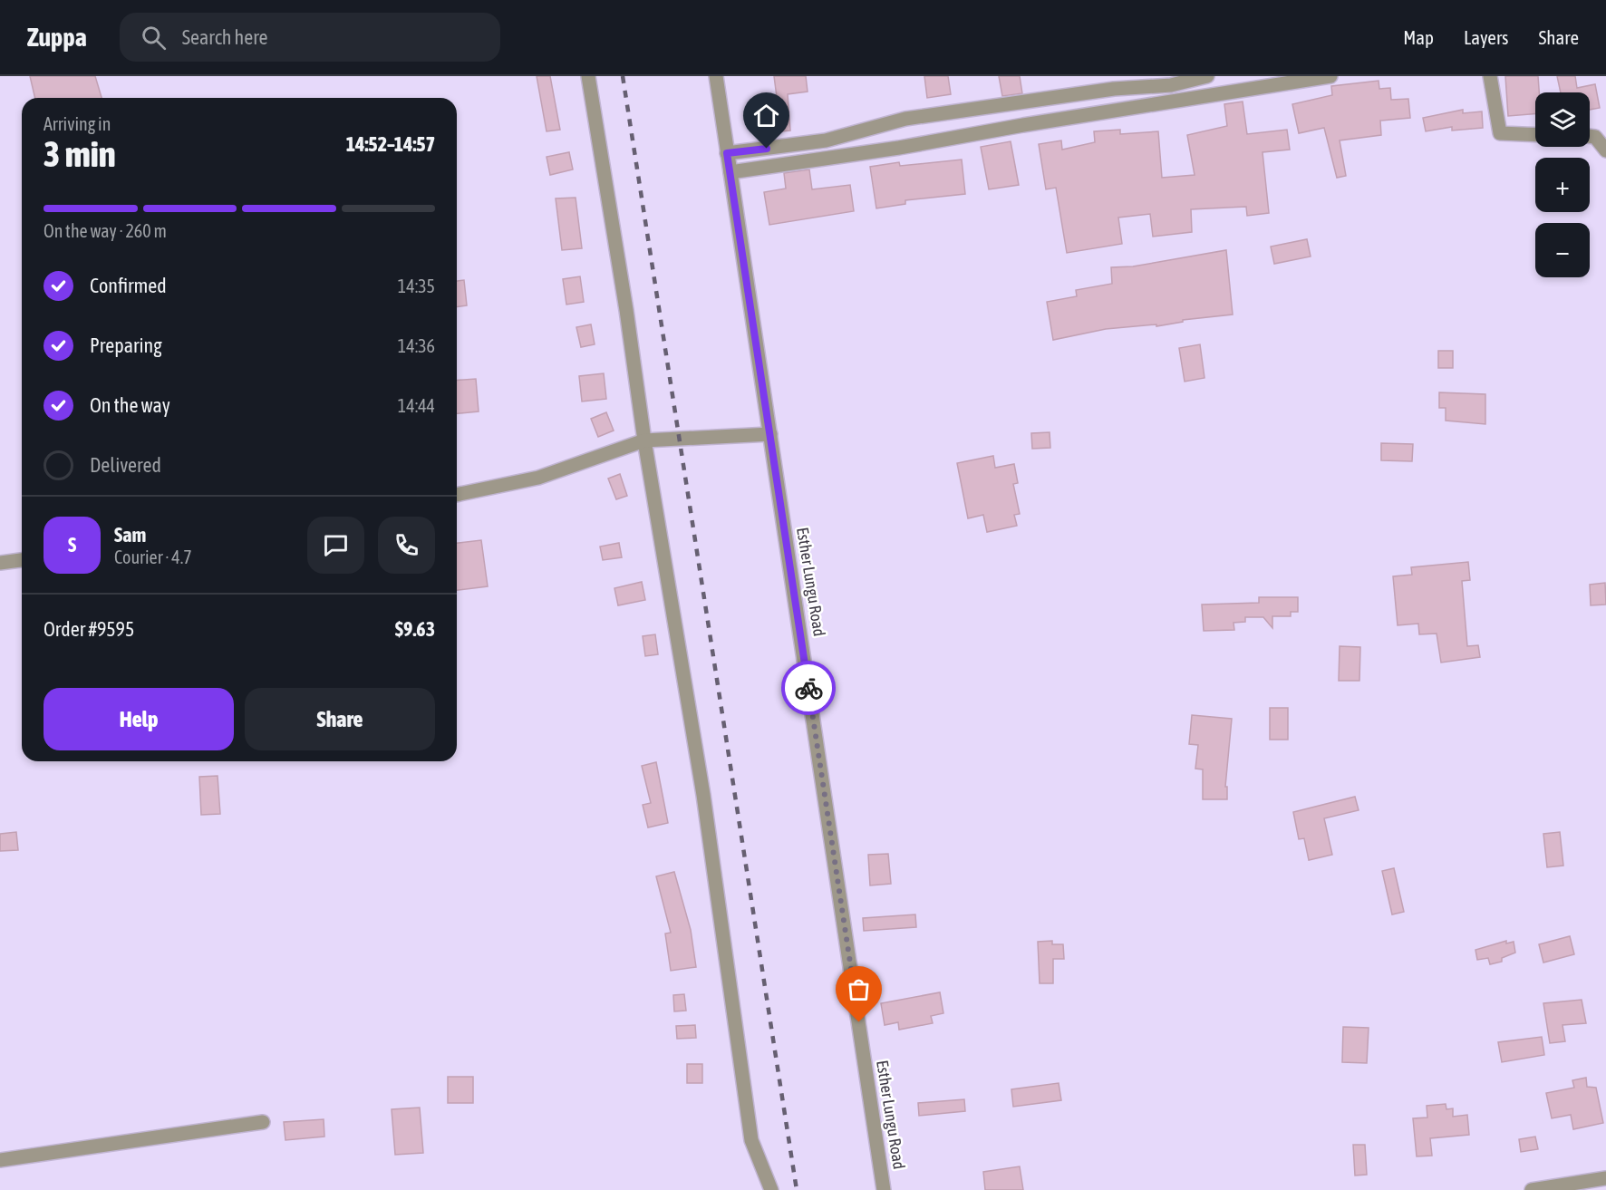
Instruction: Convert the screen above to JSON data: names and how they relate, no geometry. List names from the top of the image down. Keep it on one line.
{"streets":{"street":["Esther Lungu Road"]},"page":{"header":"Zuppa","search":"Search here","nav":["Map","Layers","Share"],"map_buttons":["+","−"],"heading":["3 min","Arriving in","14:52–14:57"],"panel":["Sam","Courier · 4.7","Order #9595","$9.63"],"bar":"On the way · 260 m","list":[["Confirmed","14:35"],["Preparing","14:36"],["On the way","14:44"],"Delivered"],"round":"S","buttons":["Help","Share"]}}
